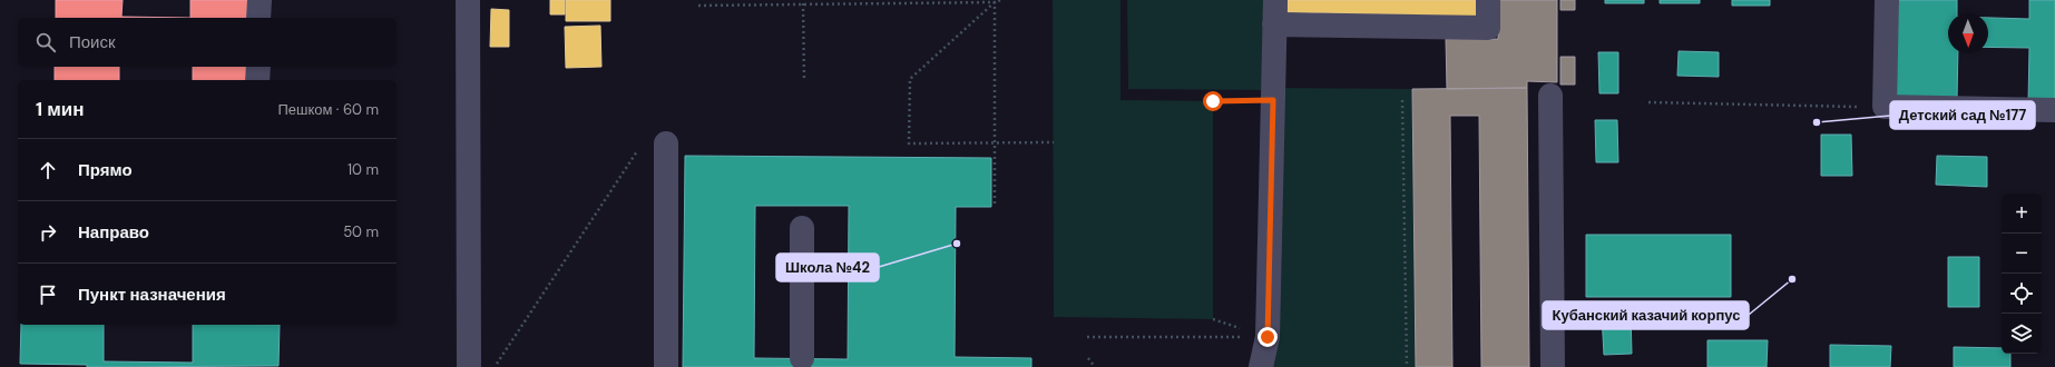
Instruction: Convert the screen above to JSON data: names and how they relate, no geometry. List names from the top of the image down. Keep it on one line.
{"places":["Детский сад №177","Школа №42","Кубанский казачий корпус"],"north":"bottom","page":{"search":"Поиск","heading":["1 мин","Пешком · 60 m"],"list":[["Прямо","10 m"],["Направо","50 m"],"Пункт назначения"],"map_buttons":["+","−"]}}
